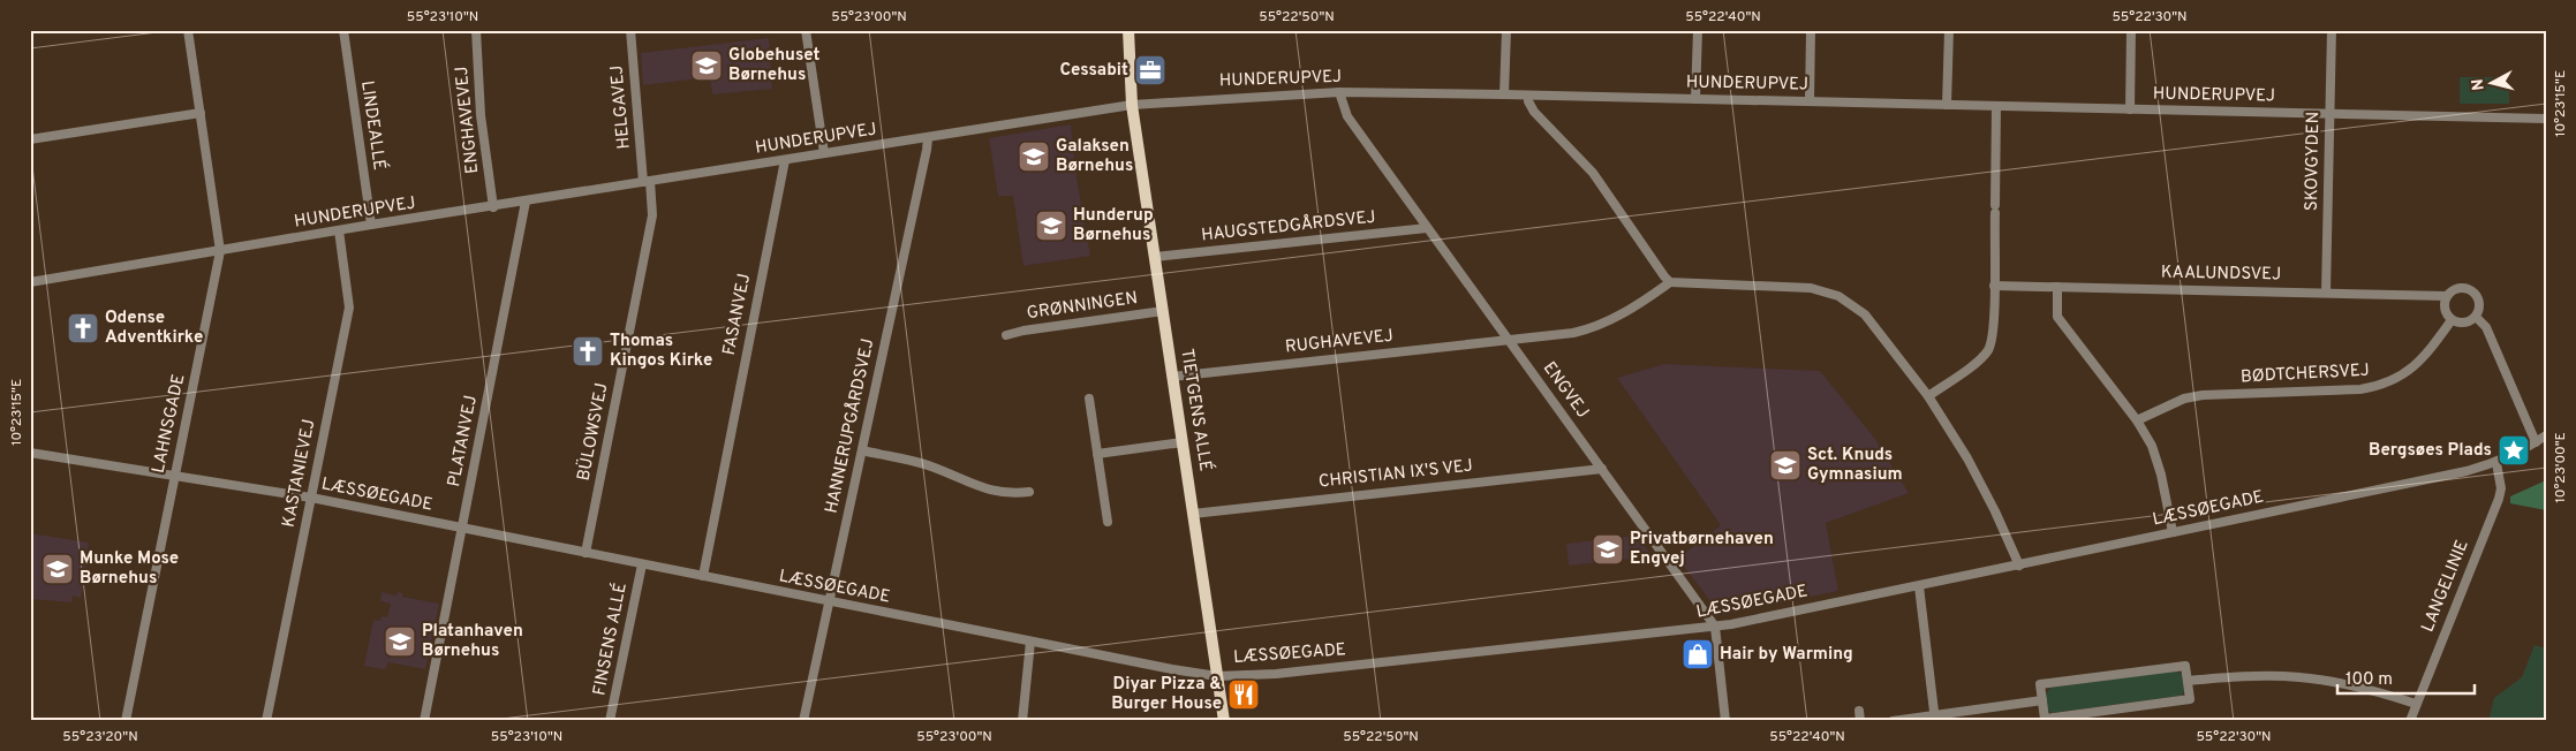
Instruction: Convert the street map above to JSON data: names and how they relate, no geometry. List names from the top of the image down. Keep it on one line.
{"streets":{"main road":["TIETGENS ALLÉ"],"street":["HUNDERUPVEJ","HELGAVEJ","ENGHAVEVEJ","LINDEALLÉ","SKOVGYDEN","HAUGSTEDGÅRDSVEJ","KAALUNDSVEJ","GRØNNINGEN","FASANVEJ","RUGHAVEVEJ","BØDTCHERSVEJ","ENGVEJ","LAHNSGADE","HANNERUPGÅRDSVEJ","BÜLOWSVEJ","PLATANVEJ","KASTANIEVEJ","CHRISTIAN IX'S VEJ","LÆSSØEGADE","LANGELINIE","FINSENS ALLÉ"]},"crossings":[["HUNDERUPVEJ","HELGAVEJ"],["HUNDERUPVEJ","ENGHAVEVEJ"],["HUNDERUPVEJ","LINDEALLÉ"],["HUNDERUPVEJ","SKOVGYDEN"],["HUNDERUPVEJ","FASANVEJ"],["HUNDERUPVEJ","ENGVEJ"],["HUNDERUPVEJ","TIETGENS ALLÉ"],["HUNDERUPVEJ","LAHNSGADE"],["HUNDERUPVEJ","HANNERUPGÅRDSVEJ"],["HUNDERUPVEJ","BÜLOWSVEJ"],["HUNDERUPVEJ","PLATANVEJ"],["HUNDERUPVEJ","KASTANIEVEJ"],["HELGAVEJ","BÜLOWSVEJ"],["SKOVGYDEN","KAALUNDSVEJ"],["HAUGSTEDGÅRDSVEJ","ENGVEJ"],["HAUGSTEDGÅRDSVEJ","TIETGENS ALLÉ"],["KAALUNDSVEJ","BØDTCHERSVEJ"],["GRØNNINGEN","TIETGENS ALLÉ"],["FASANVEJ","LÆSSØEGADE"],["RUGHAVEVEJ","ENGVEJ"],["RUGHAVEVEJ","TIETGENS ALLÉ"],["ENGVEJ","CHRISTIAN IX'S VEJ"],["ENGVEJ","LÆSSØEGADE"],["TIETGENS ALLÉ","CHRISTIAN IX'S VEJ"],["TIETGENS ALLÉ","LÆSSØEGADE"],["LAHNSGADE","LÆSSØEGADE"],["HANNERUPGÅRDSVEJ","LÆSSØEGADE"],["BÜLOWSVEJ","LÆSSØEGADE"],["PLATANVEJ","LÆSSØEGADE"],["KASTANIEVEJ","LÆSSØEGADE"],["LÆSSØEGADE","LANGELINIE"],["LÆSSØEGADE","FINSENS ALLÉ"]],"places":{"school or university":["Globehuset Børnehus","Galaksen Børnehus","Hunderup Børnehus","Sct. Knuds Gymnasium","Privatbørnehaven Engvej","Munke Mose Børnehus","Platanhaven Børnehus"],"office":["Cessabit"],"church":["Odense Adventkirke","Thomas Kingos Kirke"],"place":["Bergsøes Plads"],"shop":["Hair by Warming"],"restaurant":["Diyar Pizza & Burger House"]},"scale_bar":"100 m","north":"left","coordinates":["55°23'10\"N","55°23'00\"N","55°22'50\"N","55°22'40\"N","55°22'30\"N","10°23'15\"E","10°23'00\"E","55°23'20\"N"]}
